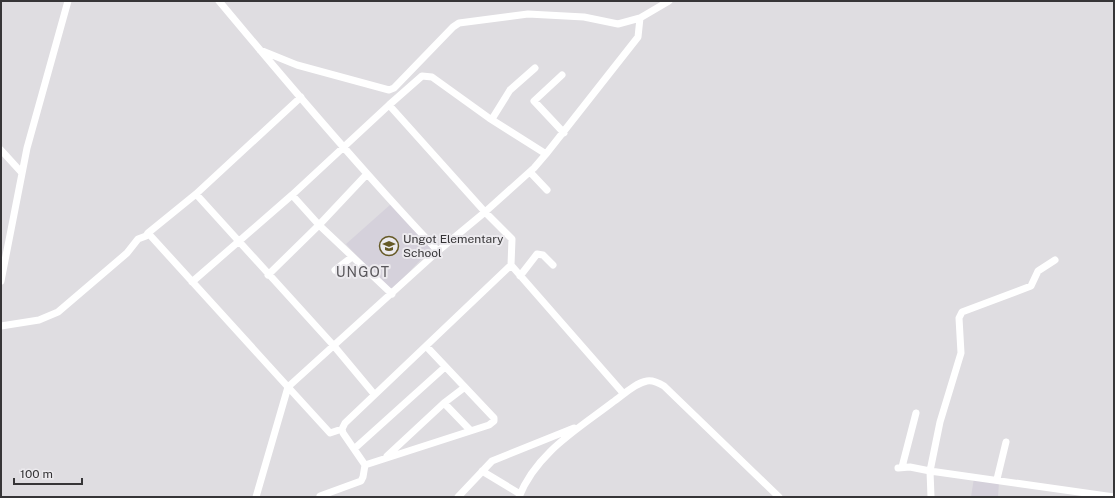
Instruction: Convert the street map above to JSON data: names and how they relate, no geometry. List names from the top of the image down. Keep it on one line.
{"districts":["UNGOT"],"places":{"school or university":["Ungot Elementary School"]},"scale_bar":"100 m"}
